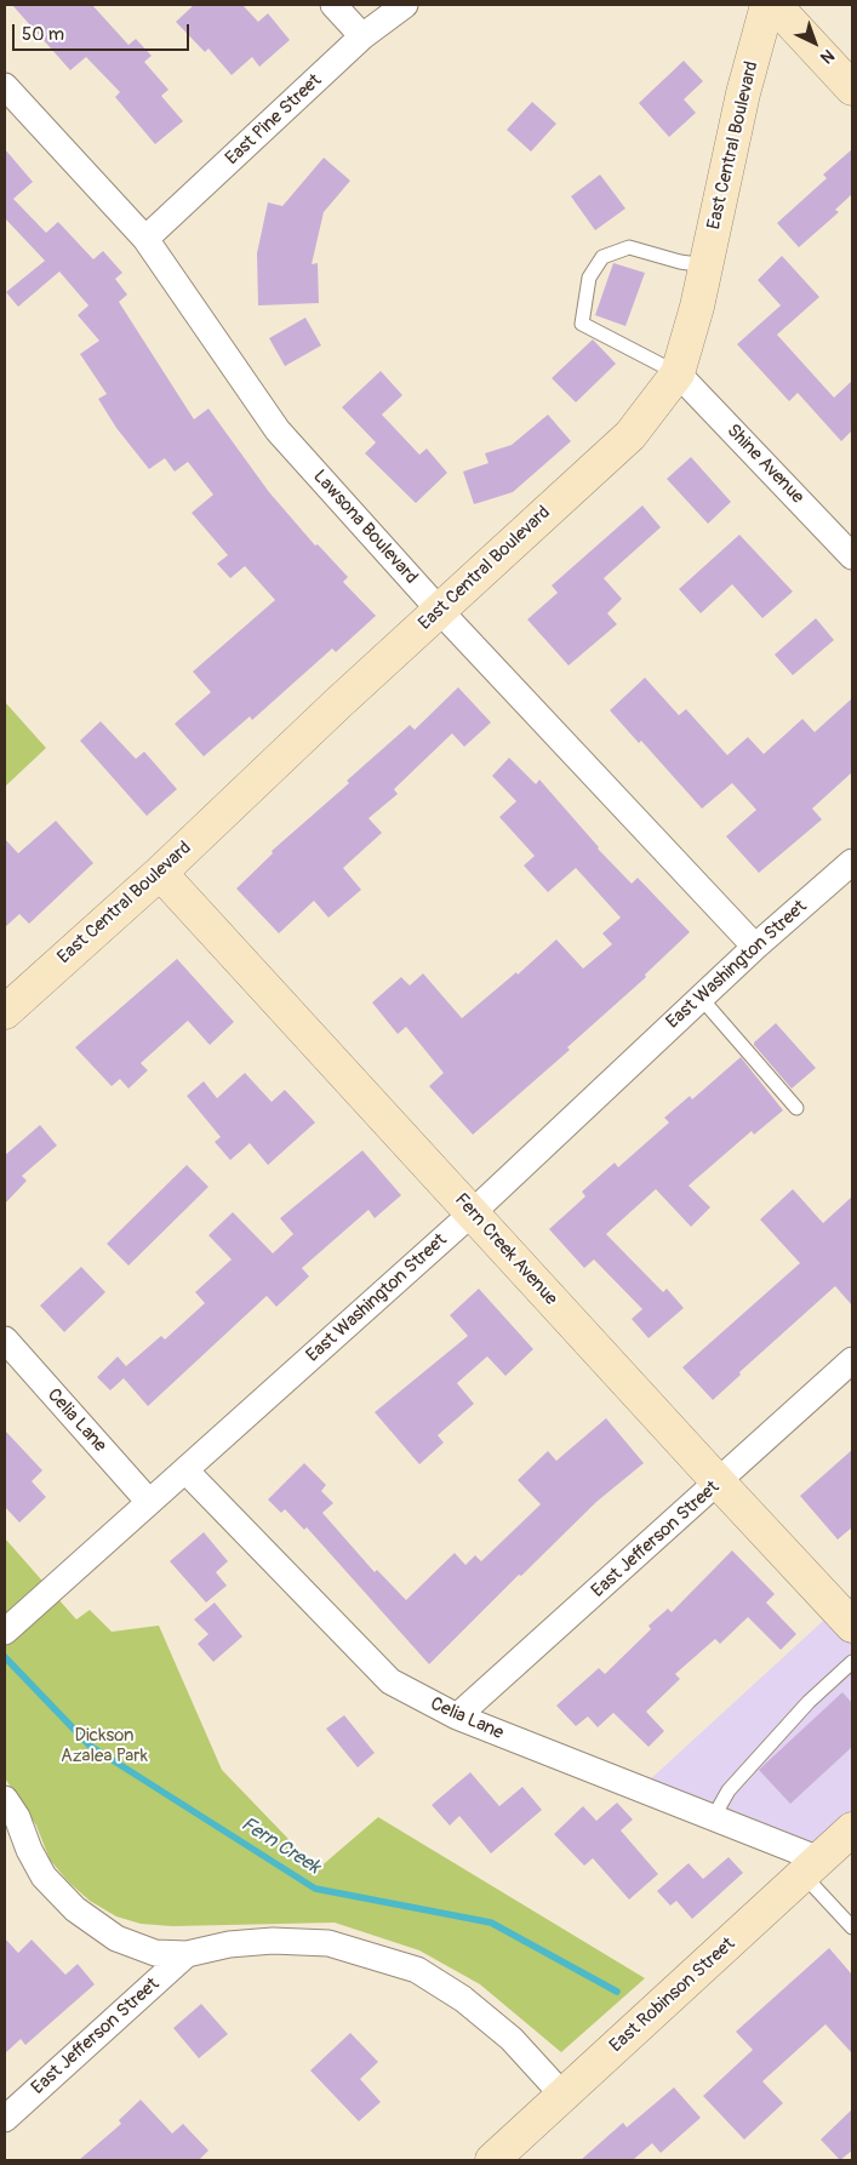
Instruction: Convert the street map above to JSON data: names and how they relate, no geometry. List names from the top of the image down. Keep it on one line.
{"streets":{"street":["East Pine Street","East Central Boulevard","Shine Avenue","Lawsona Boulevard","East Washington Street","Fern Creek Avenue","Celia Lane","East Jefferson Street","East Robinson Street"]},"crossings":[["East Pine Street","Lawsona Boulevard"],["East Central Boulevard","Shine Avenue"],["East Central Boulevard","Lawsona Boulevard"],["East Central Boulevard","Fern Creek Avenue"],["Lawsona Boulevard","East Washington Street"],["East Washington Street","Fern Creek Avenue"],["East Washington Street","Celia Lane"],["Fern Creek Avenue","East Jefferson Street"],["Celia Lane","East Jefferson Street"],["Celia Lane","East Robinson Street"]],"water":["Fern Creek"],"parks":["Dickson Azalea Park"],"scale_bar":"50 m","north":"bottom right"}
